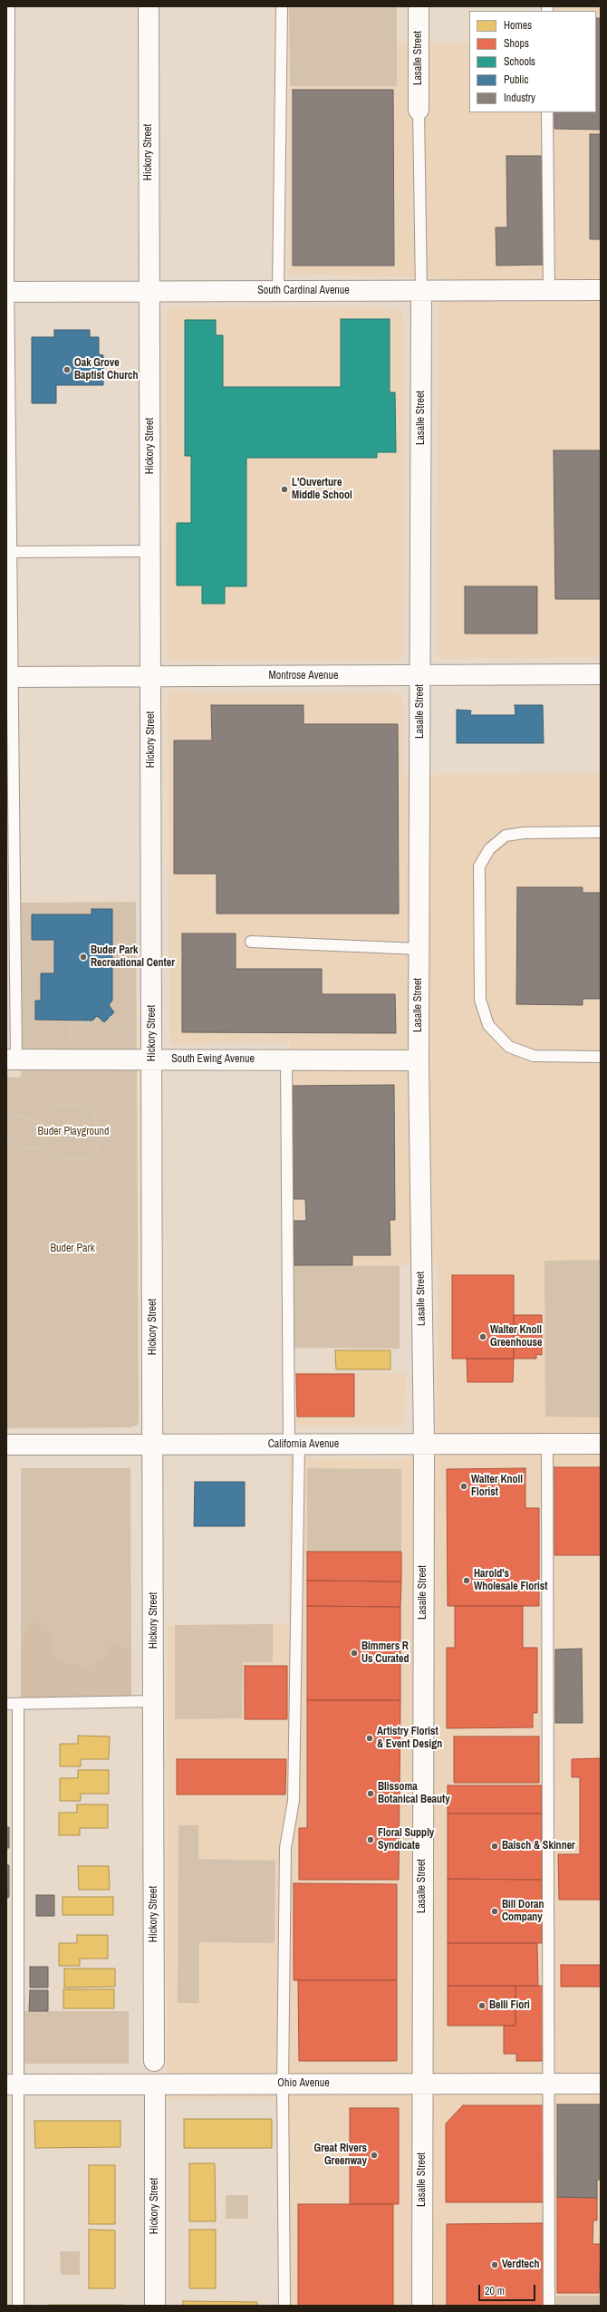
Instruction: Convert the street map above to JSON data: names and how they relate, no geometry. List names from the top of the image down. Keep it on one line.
{"streets":{"street":["Lasalle Street","Hickory Street","South Cardinal Avenue","Montrose Avenue","South Ewing Avenue","California Avenue","Ohio Avenue"]},"crossings":[["Lasalle Street","South Cardinal Avenue"],["Lasalle Street","Montrose Avenue"],["Lasalle Street","South Ewing Avenue"],["Lasalle Street","California Avenue"],["Lasalle Street","Ohio Avenue"],["Hickory Street","South Cardinal Avenue"],["Hickory Street","Montrose Avenue"],["Hickory Street","South Ewing Avenue"],["Hickory Street","California Avenue"],["Hickory Street","Ohio Avenue"]],"parks":["Buder Playground","Buder Park"],"places":["Oak Grove Baptist Church","L'Ouverture Middle School","Buder Park Recreational Center","Walter Knoll Greenhouse","Walter Knoll Florist","Harold's Wholesale Florist","Bimmers R Us Curated","Artistry Florist & Event Design","Blissoma Botanical Beauty","Floral Supply Syndicate","Baisch & Skinner","Bill Doran Company","Belli Fiori","Great Rivers Greenway","Verdtech"],"legend":["Homes","Shops","Schools","Public","Industry"],"scale_bar":"20 m"}
